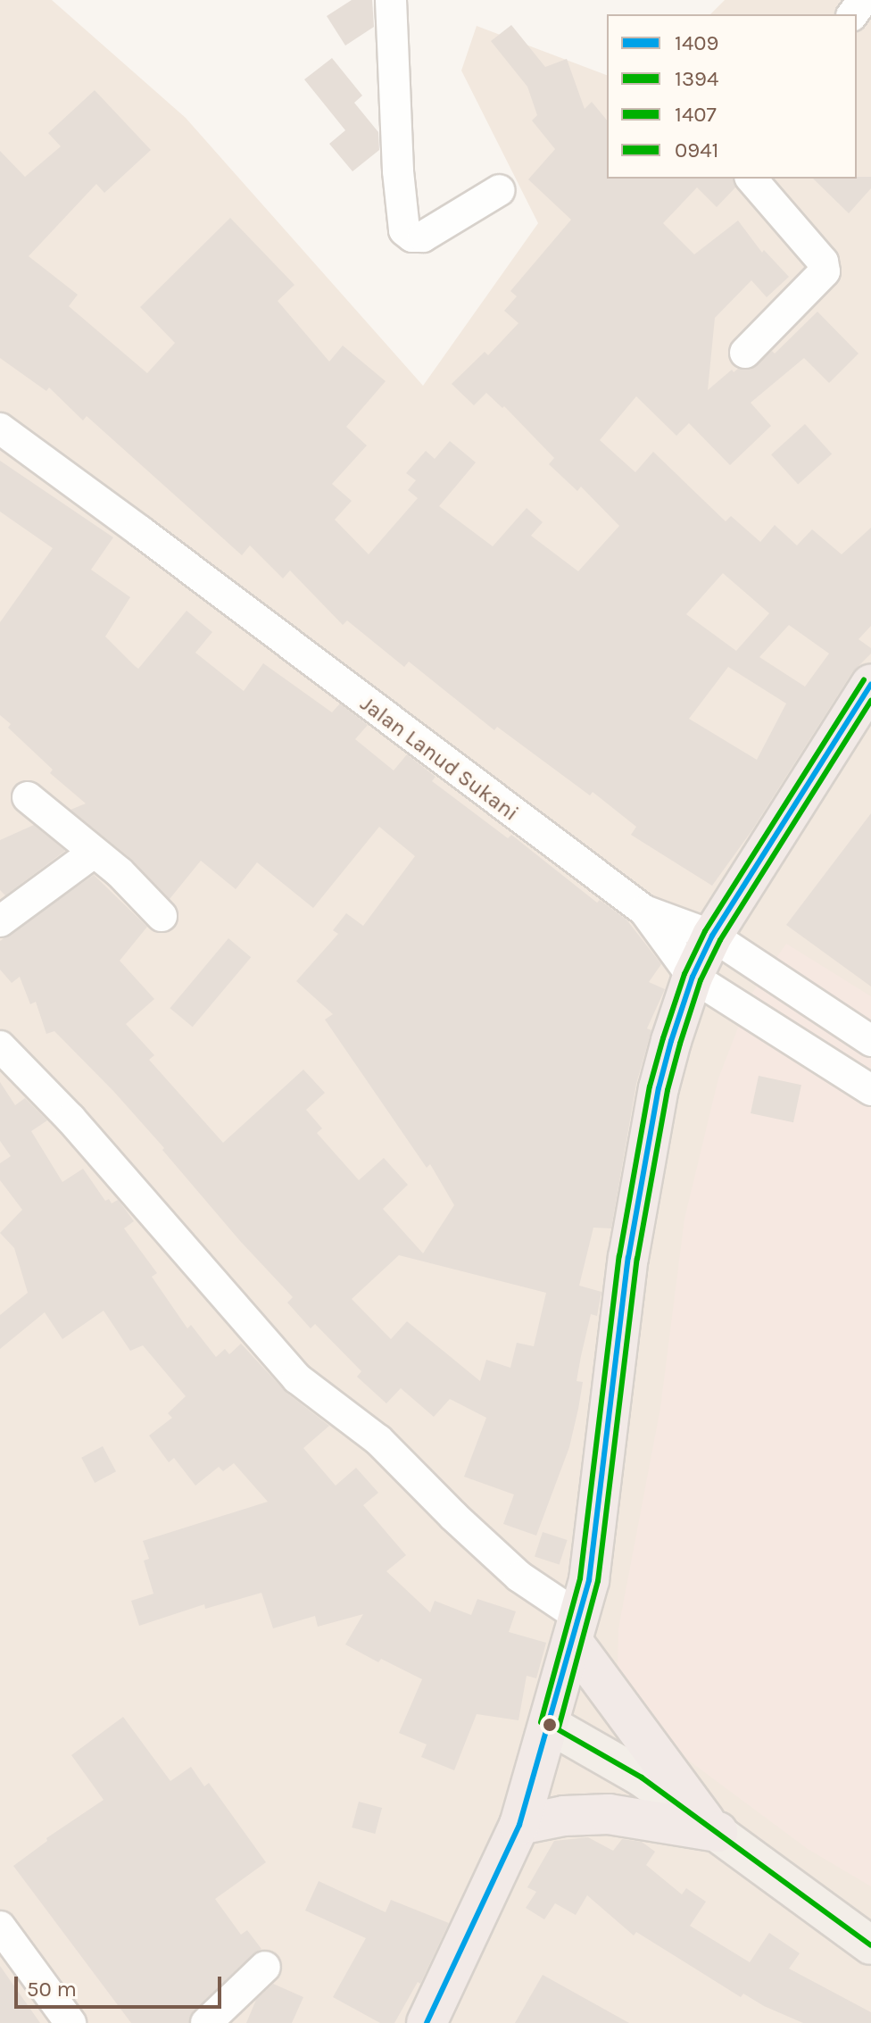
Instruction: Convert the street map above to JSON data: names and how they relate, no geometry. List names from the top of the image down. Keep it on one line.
{"streets":{"street":["Jalan Lanud Sukani"]},"lines":["transit line 1407","transit line 1409","transit line 1394","transit line 0941"],"legend":["1409","1394","1407","0941"],"scale_bar":"50 m"}
